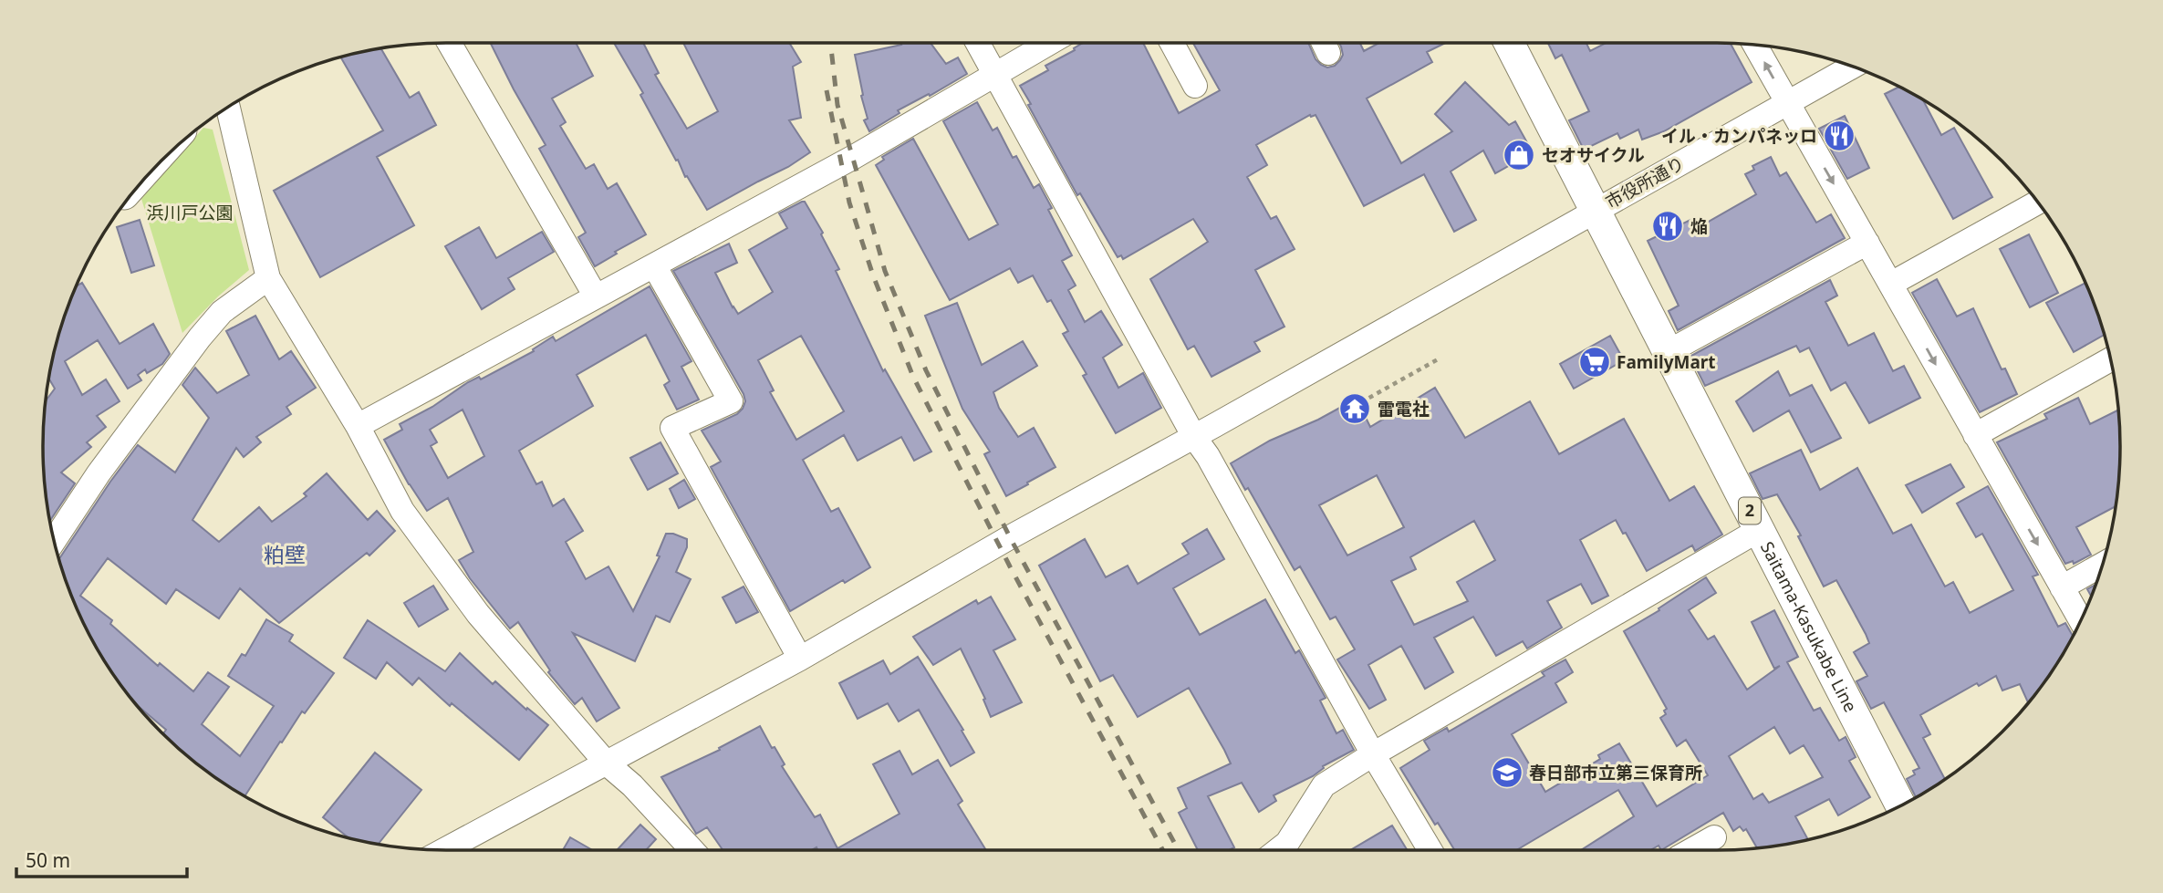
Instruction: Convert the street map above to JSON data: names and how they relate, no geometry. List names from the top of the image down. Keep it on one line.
{"streets":{"main road":["2","Saitama-Kasukabe Line"],"street":["市役所通り"]},"crossings":[["市役所通り","Saitama-Kasukabe Line"]],"districts":["粕壁"],"parks":["浜川戸公園"],"places":{"restaurant":["イル・カンパネッロ","焔"],"shop":["セオサイクル"],"supermarket":["FamilyMart"],"temple":["雷電社"],"school or university":["春日部市立第三保育所"]},"scale_bar":"50 m"}
